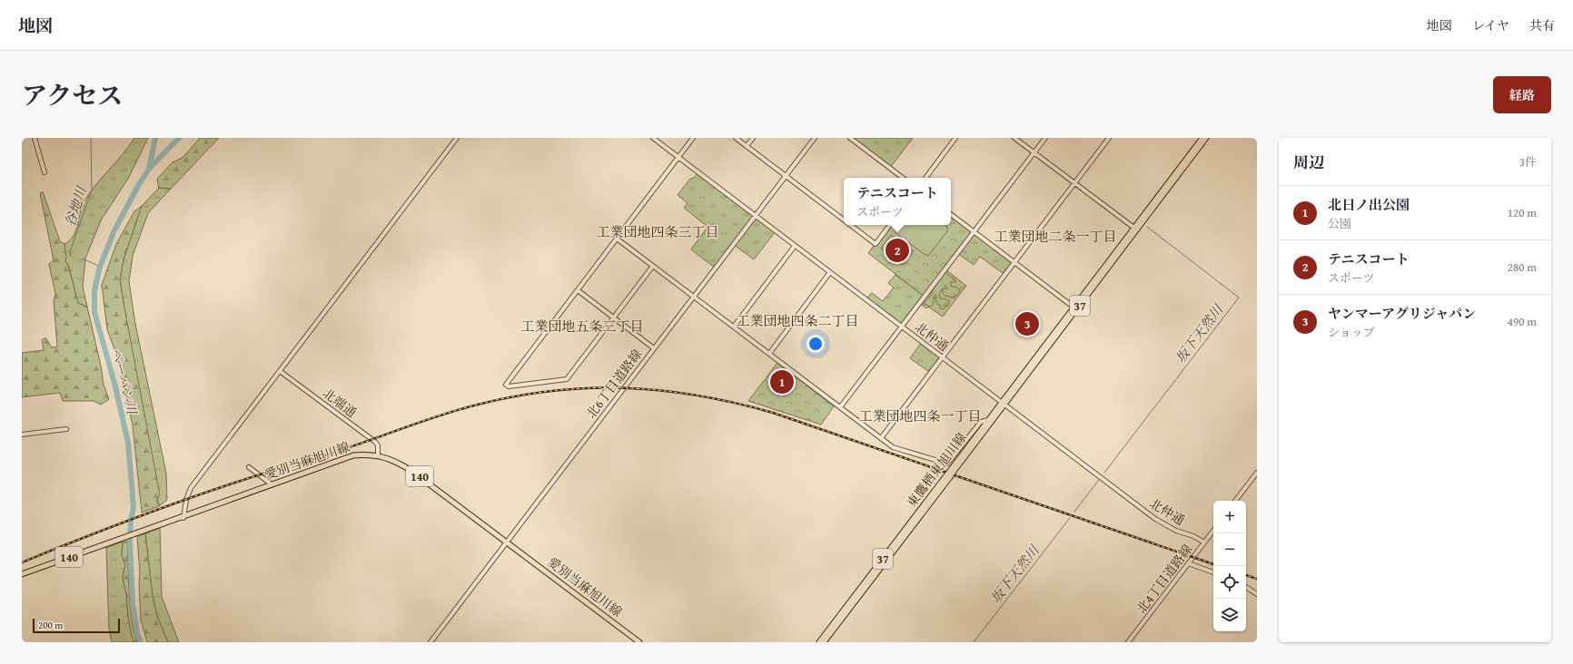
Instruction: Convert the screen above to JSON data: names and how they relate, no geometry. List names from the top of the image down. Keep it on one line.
{"streets":{"main road":["37","愛別当麻旭川線","東鷹栖東旭川線","140"],"street":["北仲通","北6丁目道路線","北端通","北4丁目道路線"]},"crossings":[["北仲通","北6丁目道路線"],["北仲通","東鷹栖東旭川線"],["北仲通","北4丁目道路線"],["北6丁目道路線","愛別当麻旭川線"],["北端通","愛別当麻旭川線"]],"districts":["工業団地四条三丁目","工業団地二条一丁目","工業団地四条二丁目","工業団地五条三丁目","工業団地四条一丁目"],"water":["谷地川","坂下天然川","ペーパン川"],"scale_bar":"200 m","page":{"header":"地図","nav":["地図","レイヤ","共有"],"title":"アクセス","buttons":"経路","heading":["周辺","3件"],"popup":["テニスコート","スポーツ"],"list":[{"mark":"1","name":"北日ノ出公園","note":"公園","value":"120 m"},{"mark":"2","name":"テニスコート","note":"スポーツ","value":"280 m"},{"mark":"3","name":"ヤンマーアグリジャパン","note":"ショップ","value":"490 m"}],"pins":["2","3","1"],"map_buttons":["+","−"],"scale":"200 m"}}
